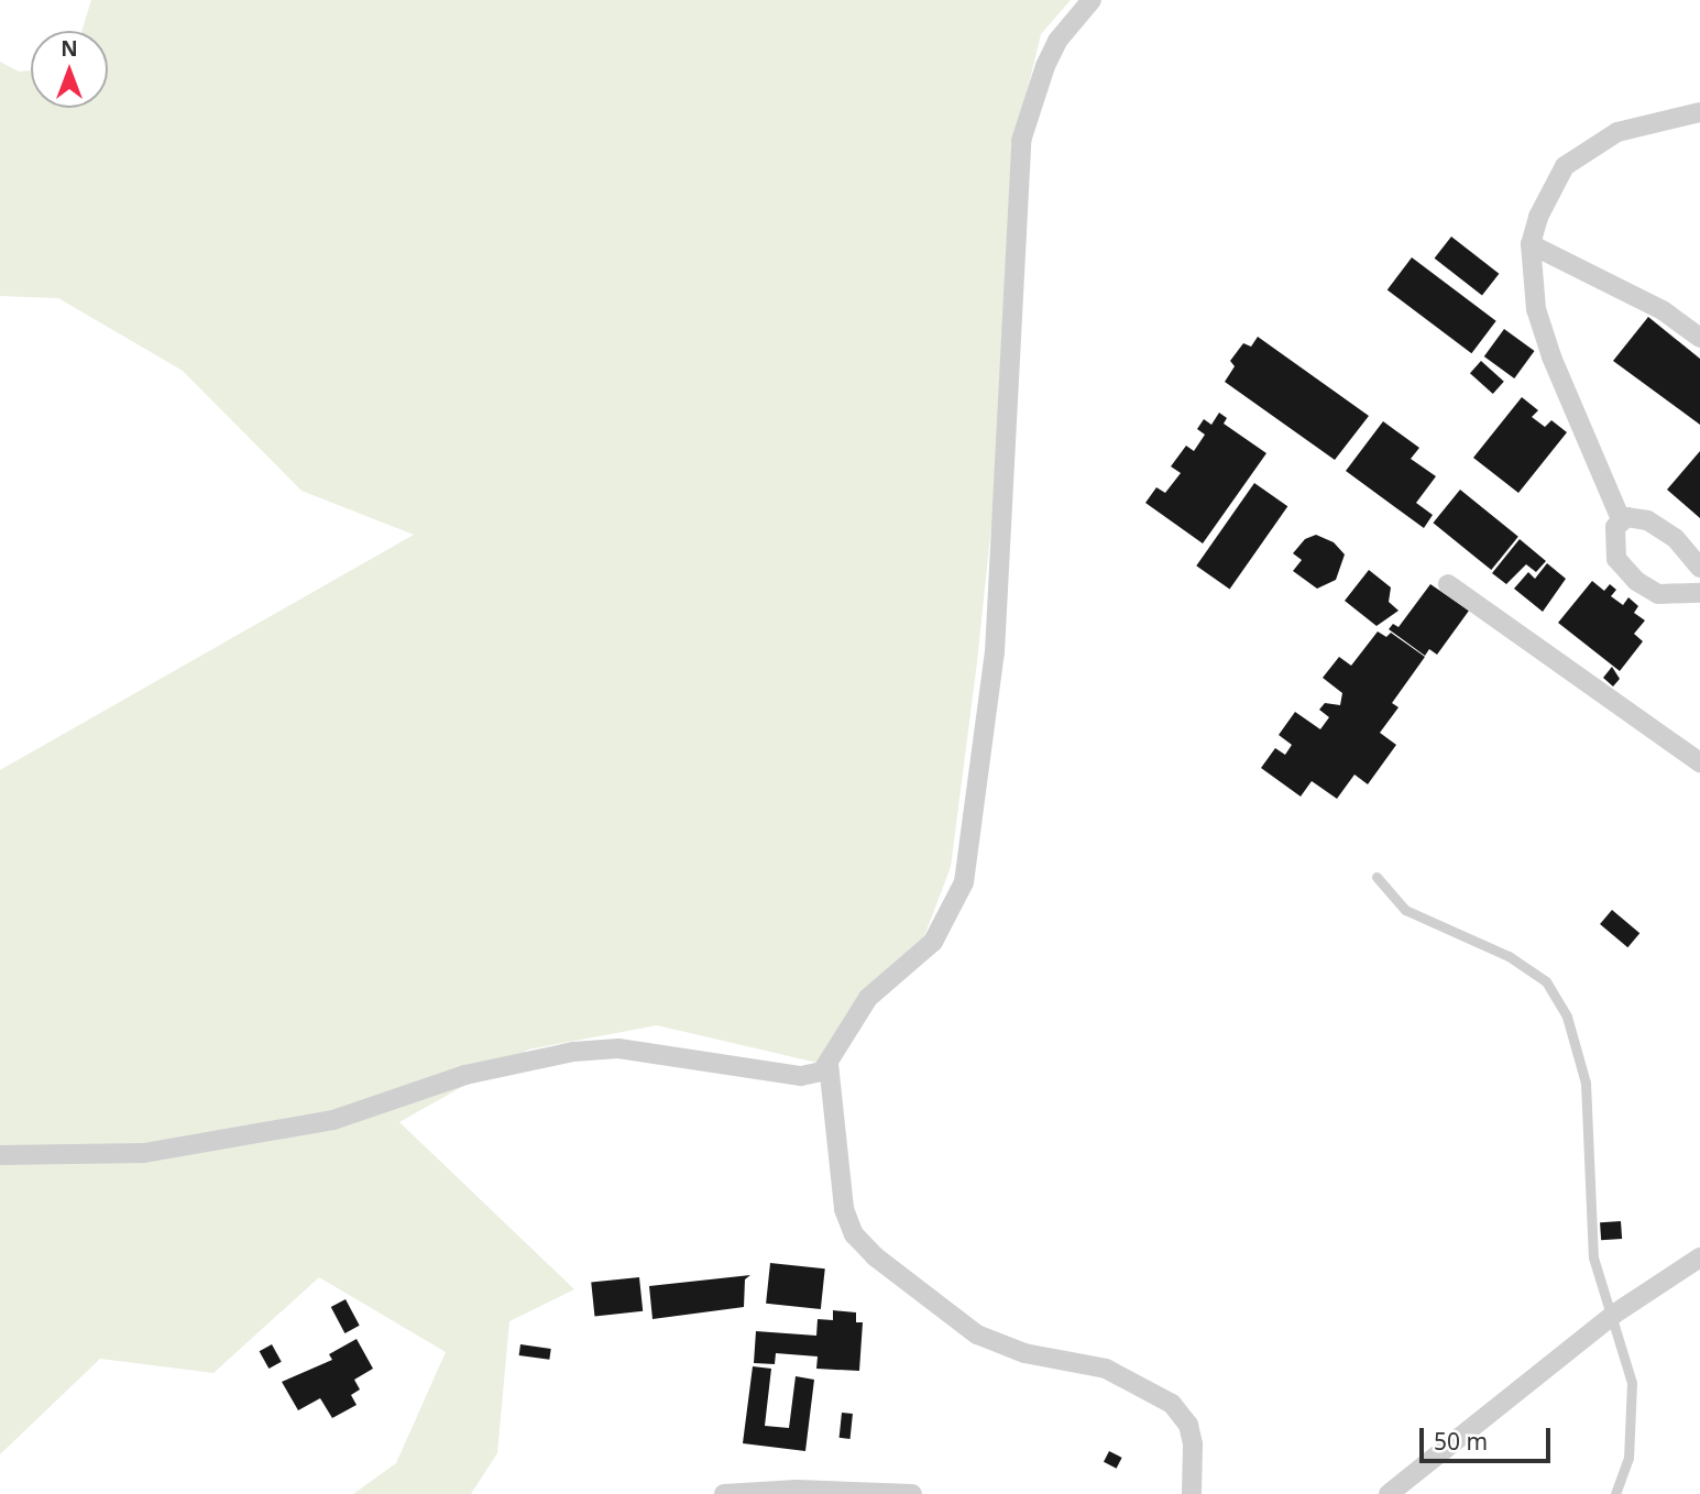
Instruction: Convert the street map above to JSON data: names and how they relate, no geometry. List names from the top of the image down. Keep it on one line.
{"scale_bar":"50 m","north":"top"}
